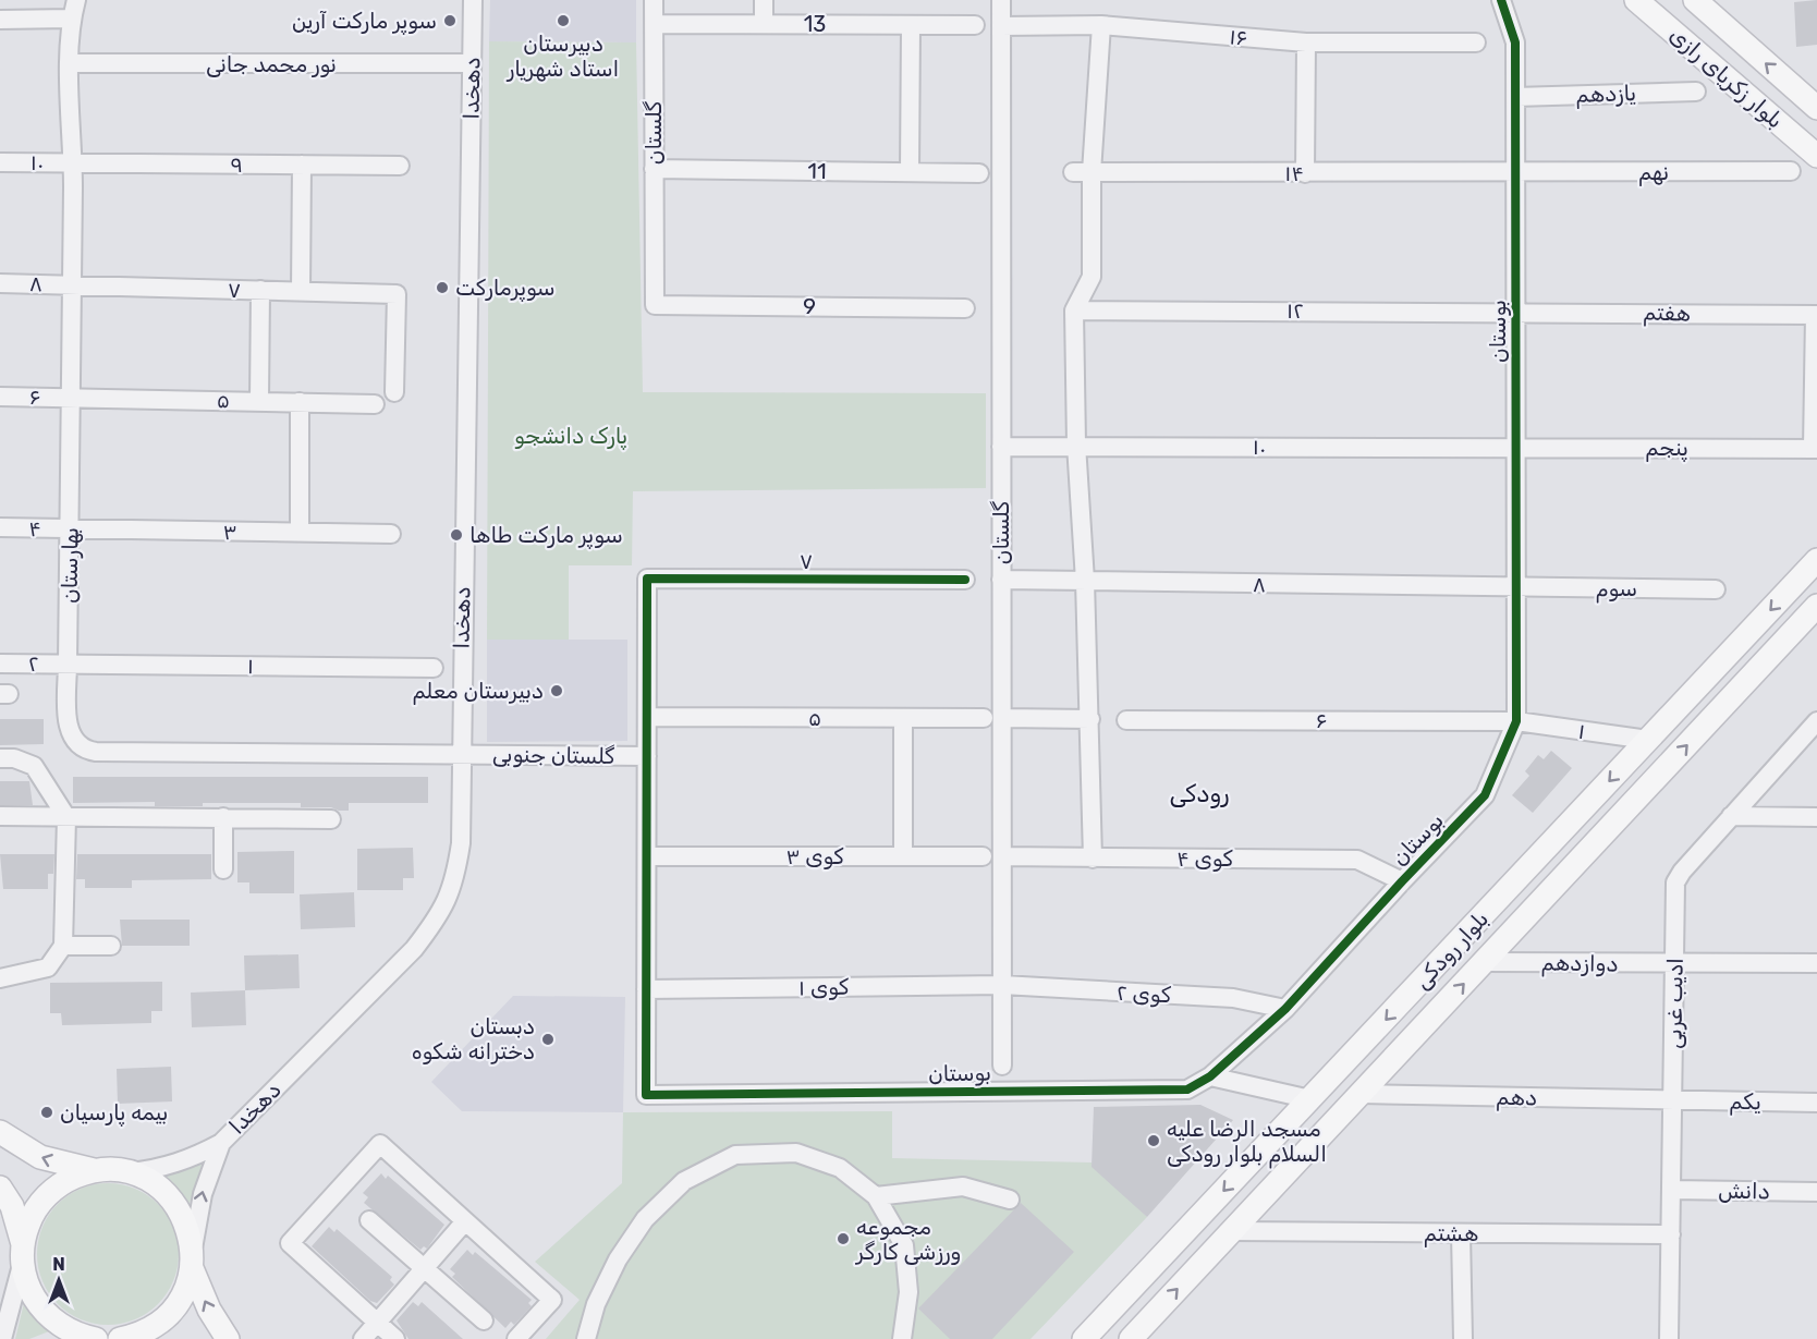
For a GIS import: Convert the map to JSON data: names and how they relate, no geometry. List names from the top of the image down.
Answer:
{
  "streets": {
    "main road": ["بلوار زکریای رازی", "بلوار رودکی"],
    "street": [
      "13",
      "۱۶",
      "نور محمد جانی",
      "دهخدا",
      "یازدهم",
      "گلستان",
      "۱۰",
      "۹",
      "11",
      "نهم",
      "۱۴",
      "۸",
      "۷",
      "9",
      "۱۲",
      "هفتم",
      "بوستان",
      "۶",
      "۵",
      "پنجم",
      "۴",
      "۳",
      "بهارستان",
      "سوم",
      "۲",
      "۱",
      "گلستان جنوبی",
      "کوی ۳",
      "کوی ۴",
      "دوازدهم",
      "کوی ۱",
      "کوی ۲",
      "ادیب غربی",
      "دهم",
      "یکم",
      "دانش",
      "هشتم"
    ]
  },
  "crossings": [
    ["13", "گلستان"],
    ["۱۶", "گلستان"],
    ["نور محمد جانی", "دهخدا"],
    ["نور محمد جانی", "بهارستان"],
    ["دهخدا", "بهارستان"],
    ["دهخدا", "گلستان جنوبی"],
    ["یازدهم", "بوستان"],
    ["گلستان", "۱۰"],
    ["گلستان", "11"],
    ["گلستان", "۸"],
    ["گلستان", "9"],
    ["گلستان", "۵"],
    ["گلستان", "کوی ۳"],
    ["گلستان", "کوی ۴"],
    ["گلستان", "کوی ۱"],
    ["گلستان", "کوی ۲"],
    ["۱۰", "۹"],
    ["۱۰", "بوستان"],
    ["۱۰", "پنجم"],
    ["۱۰", "بهارستان"],
    ["۹", "بهارستان"],
    ["نهم", "۱۴"],
    ["نهم", "بوستان"],
    ["۱۴", "بوستان"],
    ["۸", "۷"],
    ["۸", "بوستان"],
    ["۸", "بهارستان"],
    ["۸", "سوم"],
    ["۷", "۵"],
    ["۷", "بهارستان"],
    ["۱۲", "هفتم"],
    ["۱۲", "بوستان"],
    ["هفتم", "بوستان"],
    ["بوستان", "۶"],
    ["بوستان", "پنجم"],
    ["بوستان", "سوم"],
    ["بوستان", "۱"],
    ["بوستان", "کوی ۴"],
    ["بوستان", "کوی ۱"],
    ["بوستان", "کوی ۲"],
    ["۶", "۵"],
    ["۶", "بهارستان"],
    ["۶", "۱"],
    ["۵", "بهارستان"],
    ["۴", "۳"],
    ["۴", "بهارستان"],
    ["۳", "بهارستان"],
    ["بهارستان", "۲"],
    ["بهارستان", "۱"],
    ["بهارستان", "گلستان جنوبی"],
    ["۲", "۱"],
    ["۱", "بلوار رودکی"],
    ["کوی ۳", "کوی ۴"],
    ["بلوار رودکی", "دوازدهم"],
    ["بلوار رودکی", "دهم"],
    ["بلوار رودکی", "هشتم"],
    ["دوازدهم", "ادیب غربی"],
    ["کوی ۱", "کوی ۲"],
    ["ادیب غربی", "دهم"],
    ["ادیب غربی", "یکم"],
    ["ادیب غربی", "دانش"],
    ["ادیب غربی", "هشتم"],
    ["دهم", "یکم"]
  ],
  "districts": ["رودکی"],
  "parks": ["پارک دانشجو"],
  "places": [
    "سوپر مارکت آرین",
    "دبیرستان استاد شهریار",
    "سوپرمارکت",
    "سوپر مارکت طاها",
    "دبیرستان معلم",
    "دبستان دخترانه شکوه",
    "بیمه پارسیان",
    "مسجد الرضا علیه السلام بلوار رودکی",
    "مجموعه ورزشی کارگر"
  ],
  "north": "top"
}
